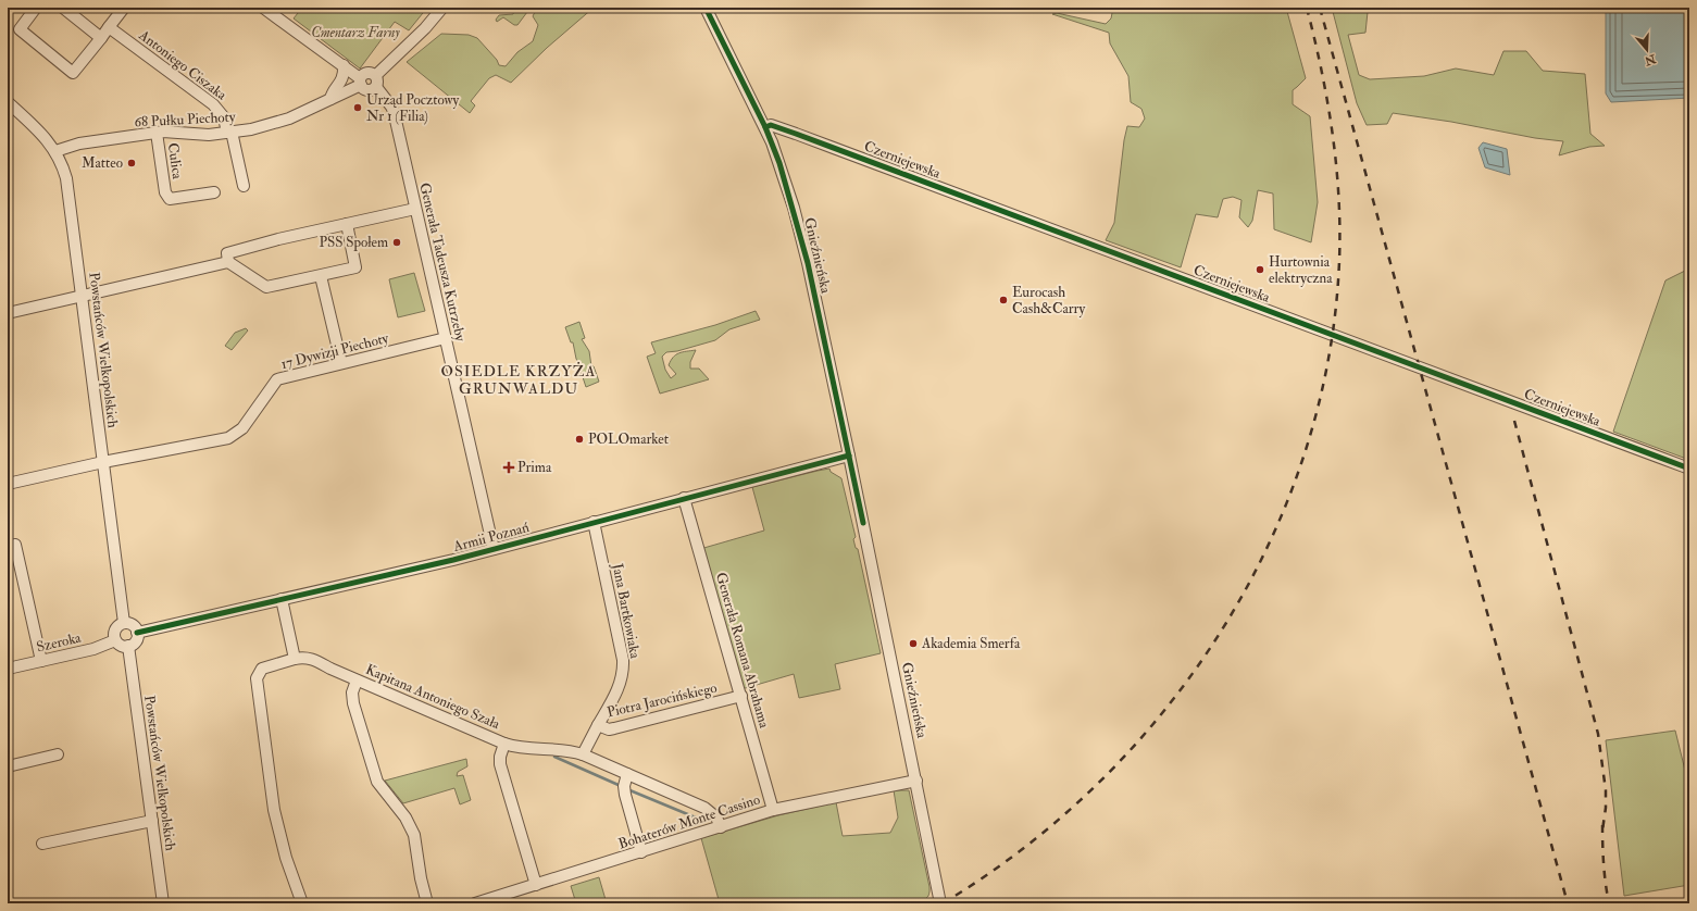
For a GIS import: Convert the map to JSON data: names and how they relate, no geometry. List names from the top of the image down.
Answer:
{
  "streets": {
    "street": [
      "Antoniego Ciszaka",
      "68 Pułku Piechoty",
      "Czerniejewska",
      "Culica",
      "Gnieźnieńska",
      "Generała Tadeusza Kutrzeby",
      "Powstańców Wielkopolskich",
      "17 Dywizji Piechoty",
      "Armii Poznań",
      "Jana Bartkowiaka",
      "Szeroka",
      "Generała Romana Abrahama",
      "Kapitana Antoniego Szała",
      "Piotra Jarocińskiego",
      "Bohaterów Monte Cassino"
    ]
  },
  "crossings": [
    ["Antoniego Ciszaka", "68 Pułku Piechoty"],
    ["68 Pułku Piechoty", "Culica"],
    ["68 Pułku Piechoty", "Generała Tadeusza Kutrzeby"],
    ["68 Pułku Piechoty", "Powstańców Wielkopolskich"],
    ["Czerniejewska", "Gnieźnieńska"],
    ["Gnieźnieńska", "Armii Poznań"],
    ["Gnieźnieńska", "Bohaterów Monte Cassino"],
    ["Generała Tadeusza Kutrzeby", "17 Dywizji Piechoty"],
    ["Generała Tadeusza Kutrzeby", "Armii Poznań"],
    ["Powstańców Wielkopolskich", "17 Dywizji Piechoty"],
    ["Powstańców Wielkopolskich", "Armii Poznań"],
    ["Powstańców Wielkopolskich", "Szeroka"],
    ["Armii Poznań", "Jana Bartkowiaka"],
    ["Armii Poznań", "Szeroka"],
    ["Armii Poznań", "Generała Romana Abrahama"],
    ["Jana Bartkowiaka", "Piotra Jarocińskiego"],
    ["Generała Romana Abrahama", "Piotra Jarocińskiego"],
    ["Generała Romana Abrahama", "Bohaterów Monte Cassino"],
    ["Kapitana Antoniego Szała", "Bohaterów Monte Cassino"]
  ],
  "districts": ["OSIEDLE KRZYŻA GRUNWALDU"],
  "parks": ["Cmentarz Farny"],
  "places": {
    "other": [
      "Urząd Pocztowy Nr 1 (Filia)",
      "Matteo",
      "PSS Społem",
      "Hurtownia elektryczna",
      "Eurocash Cash&Carry",
      "POLOmarket",
      "Akademia Smerfa"
    ],
    "health": ["Prima"]
  },
  "north": "bottom"
}
